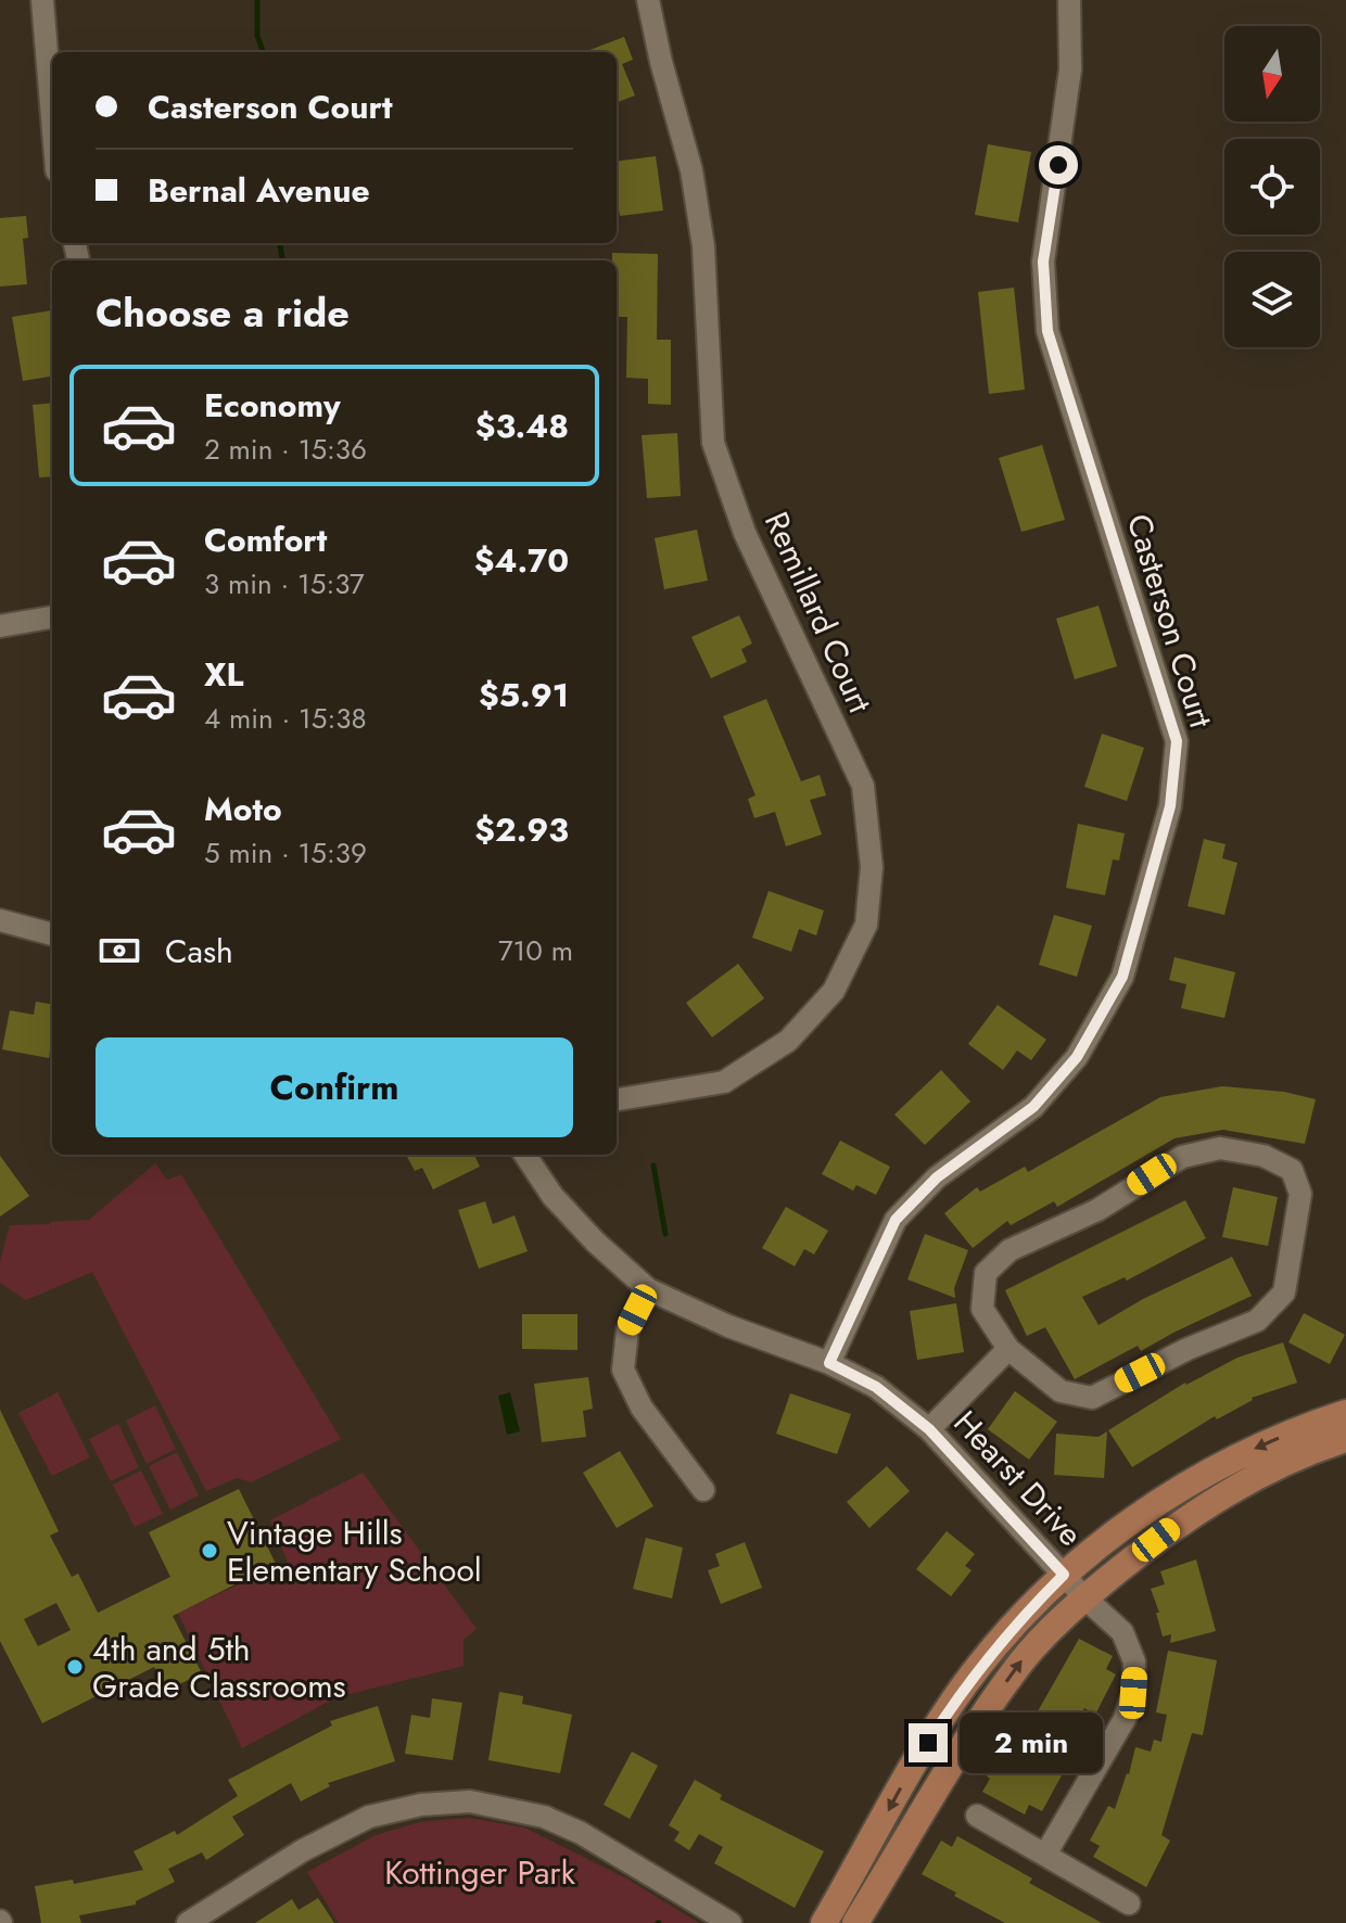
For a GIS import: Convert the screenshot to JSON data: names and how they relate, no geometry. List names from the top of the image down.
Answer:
{
  "streets": {
    "street": ["Remillard Court", "Casterson Court", "Hearst Drive"]
  },
  "crossings": [
    ["Casterson Court", "Hearst Drive"]
  ],
  "parks": ["Kottinger Park"],
  "places": ["Vintage Hills Elementary School", "4th and 5th Grade Classrooms"],
  "north": "bottom",
  "page": {
    "banner": ["Casterson Court", "Bernal Avenue"],
    "heading": "Choose a ride",
    "list": [
      {
        "name": "Economy",
        "note": "2 min · 15:36",
        "value": "$3.48"
      },
      {
        "name": "Comfort",
        "note": "3 min · 15:37",
        "value": "$4.70"
      },
      {
        "name": "XL",
        "note": "4 min · 15:38",
        "value": "$5.91"
      },
      {
        "name": "Moto",
        "note": "5 min · 15:39",
        "value": "$2.93"
      }
    ],
    "pay": ["Cash", "710 m"],
    "buttons": "Confirm",
    "bubble": "2 min"
  }
}
